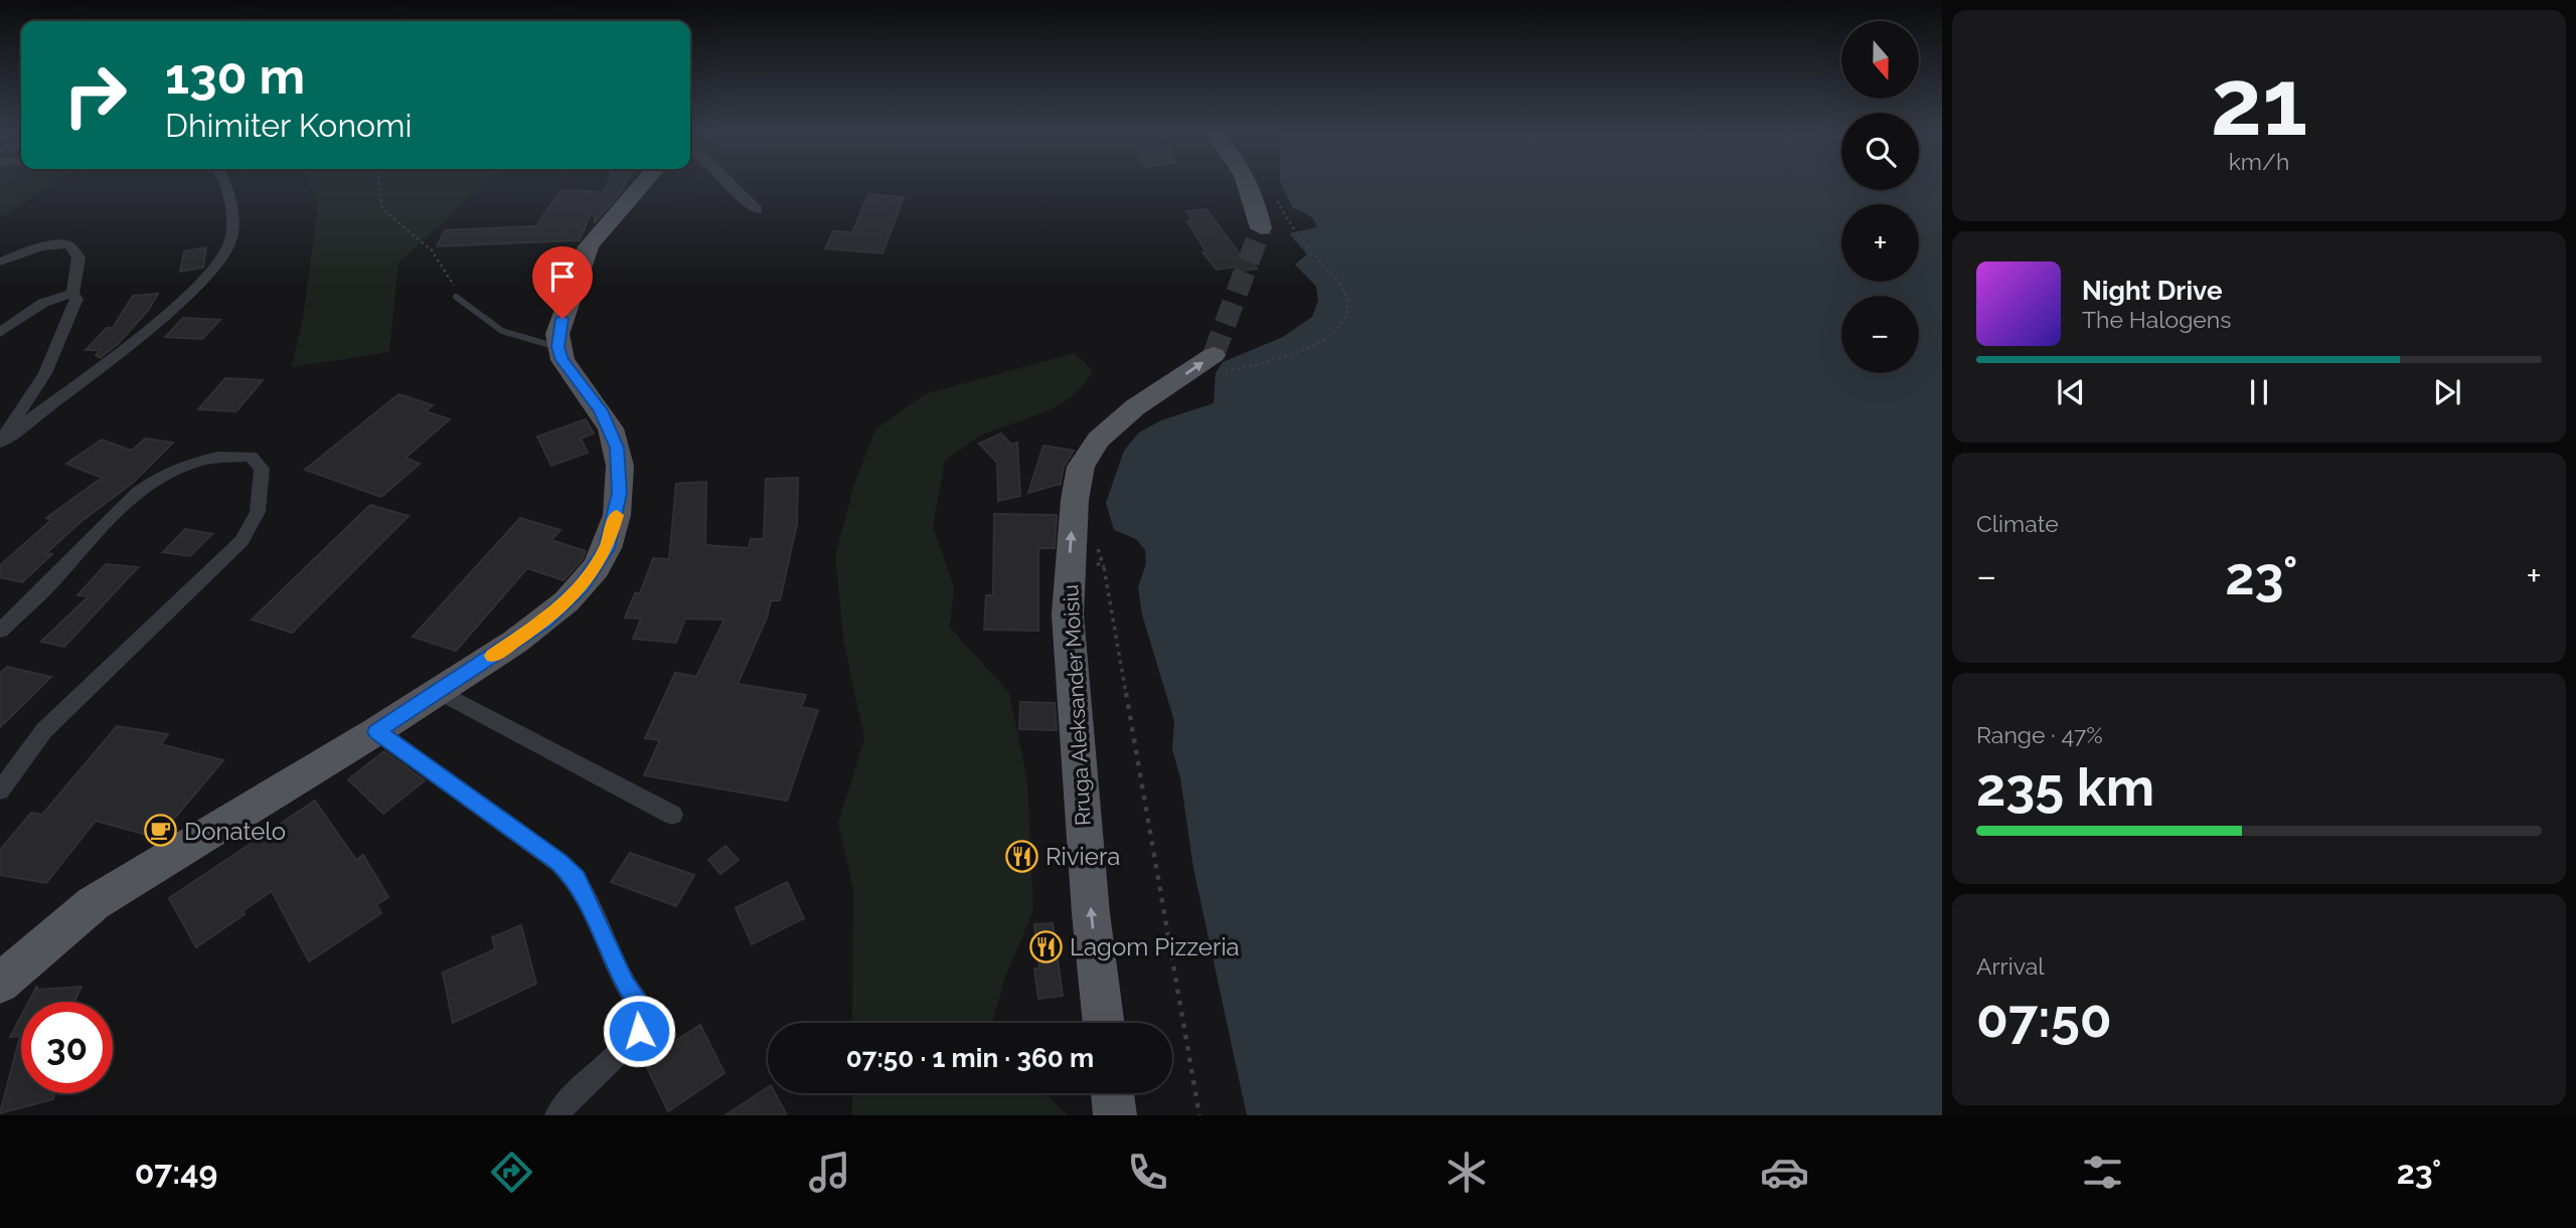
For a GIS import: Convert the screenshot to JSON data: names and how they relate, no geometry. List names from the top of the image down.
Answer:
{
  "streets": {
    "main road": ["Rruga Aleksander Moisiu"]
  },
  "one_way": ["Rruga Aleksander Moisiu"],
  "places": {
    "cafe": ["Donatelo"],
    "restaurant": ["Riviera", "Lagom Pizzeria"]
  },
  "north": "bottom",
  "page": {
    "tile": [
      ["21", "km/h"],
      "Climate",
      ["Range · 47%", "235 km"],
      ["Arrival", "07:50"]
    ],
    "map_buttons": ["+", "−"],
    "turn": ["130 m", "Dhimiter Konomi"],
    "song": ["Night Drive", "The Halogens"],
    "heat": ["−", "23°", "+"],
    "limit": "30",
    "trip": "07:50 · 1 min · 360 m",
    "tabs": ["07:49", "23°"]
  }
}
